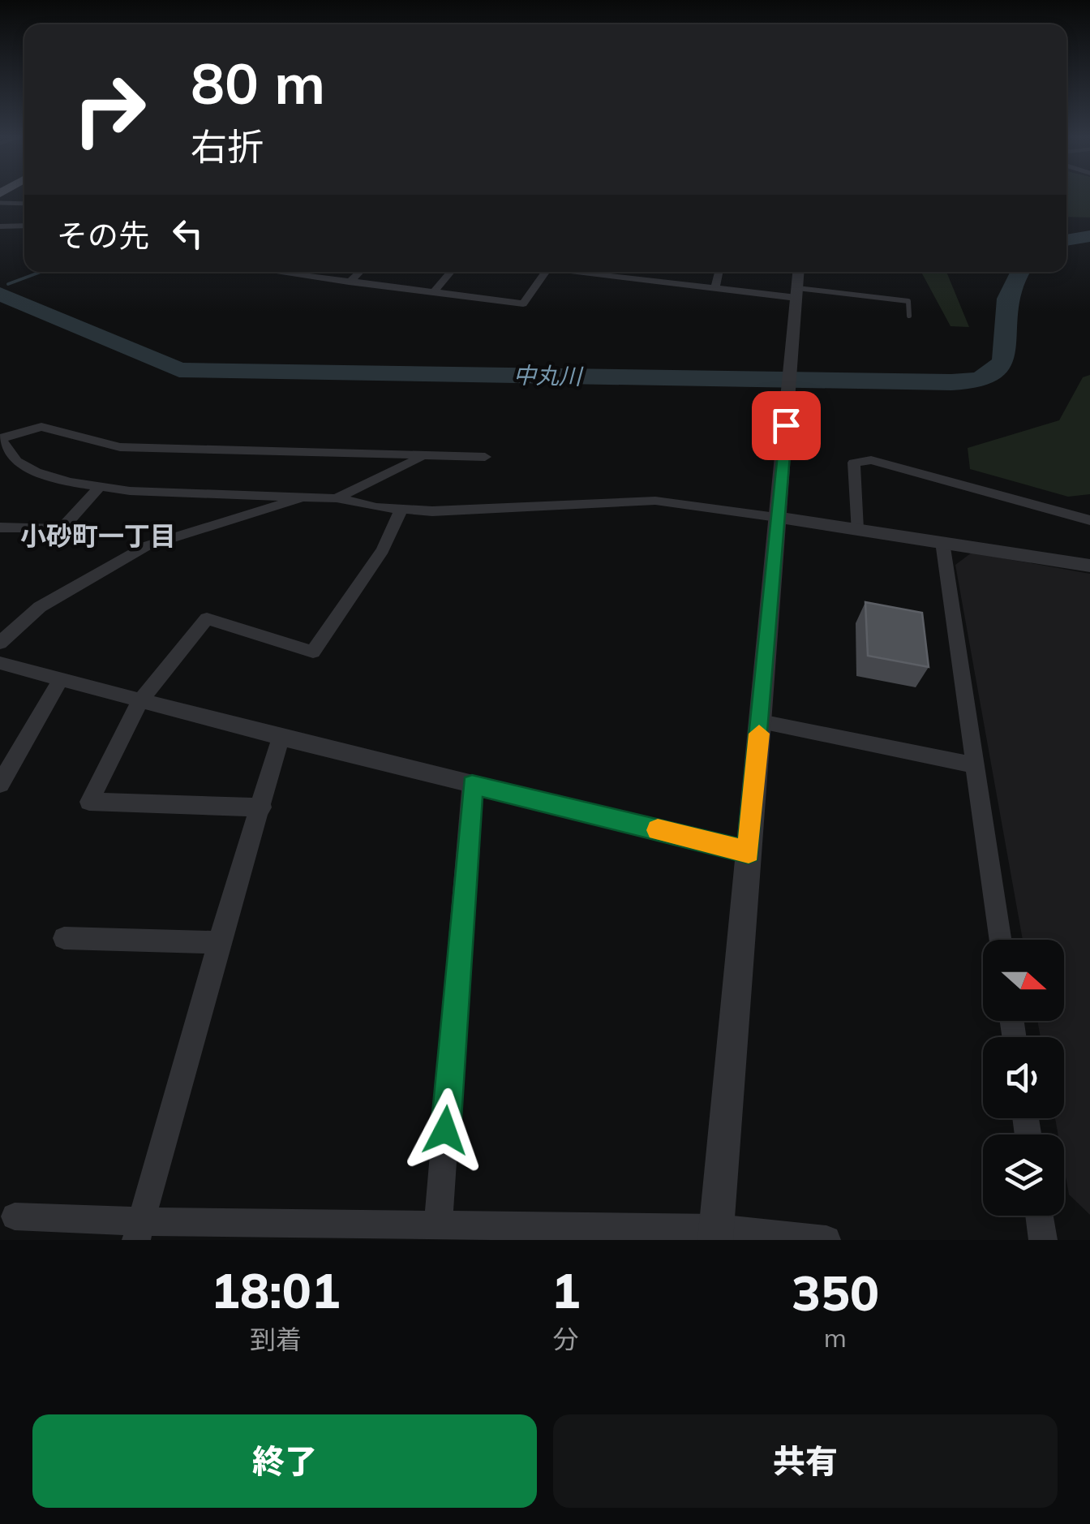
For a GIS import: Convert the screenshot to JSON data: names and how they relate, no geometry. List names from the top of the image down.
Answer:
{
  "districts": ["小砂町一丁目"],
  "water": ["中丸川"],
  "north": "right",
  "page": {
    "turn": ["80 m", "右折"],
    "then": "その先",
    "eta": [
      "18:01",
      "到着",
      "1",
      "分",
      "350",
      "m"
    ],
    "buttons": ["終了", "共有"]
  }
}
